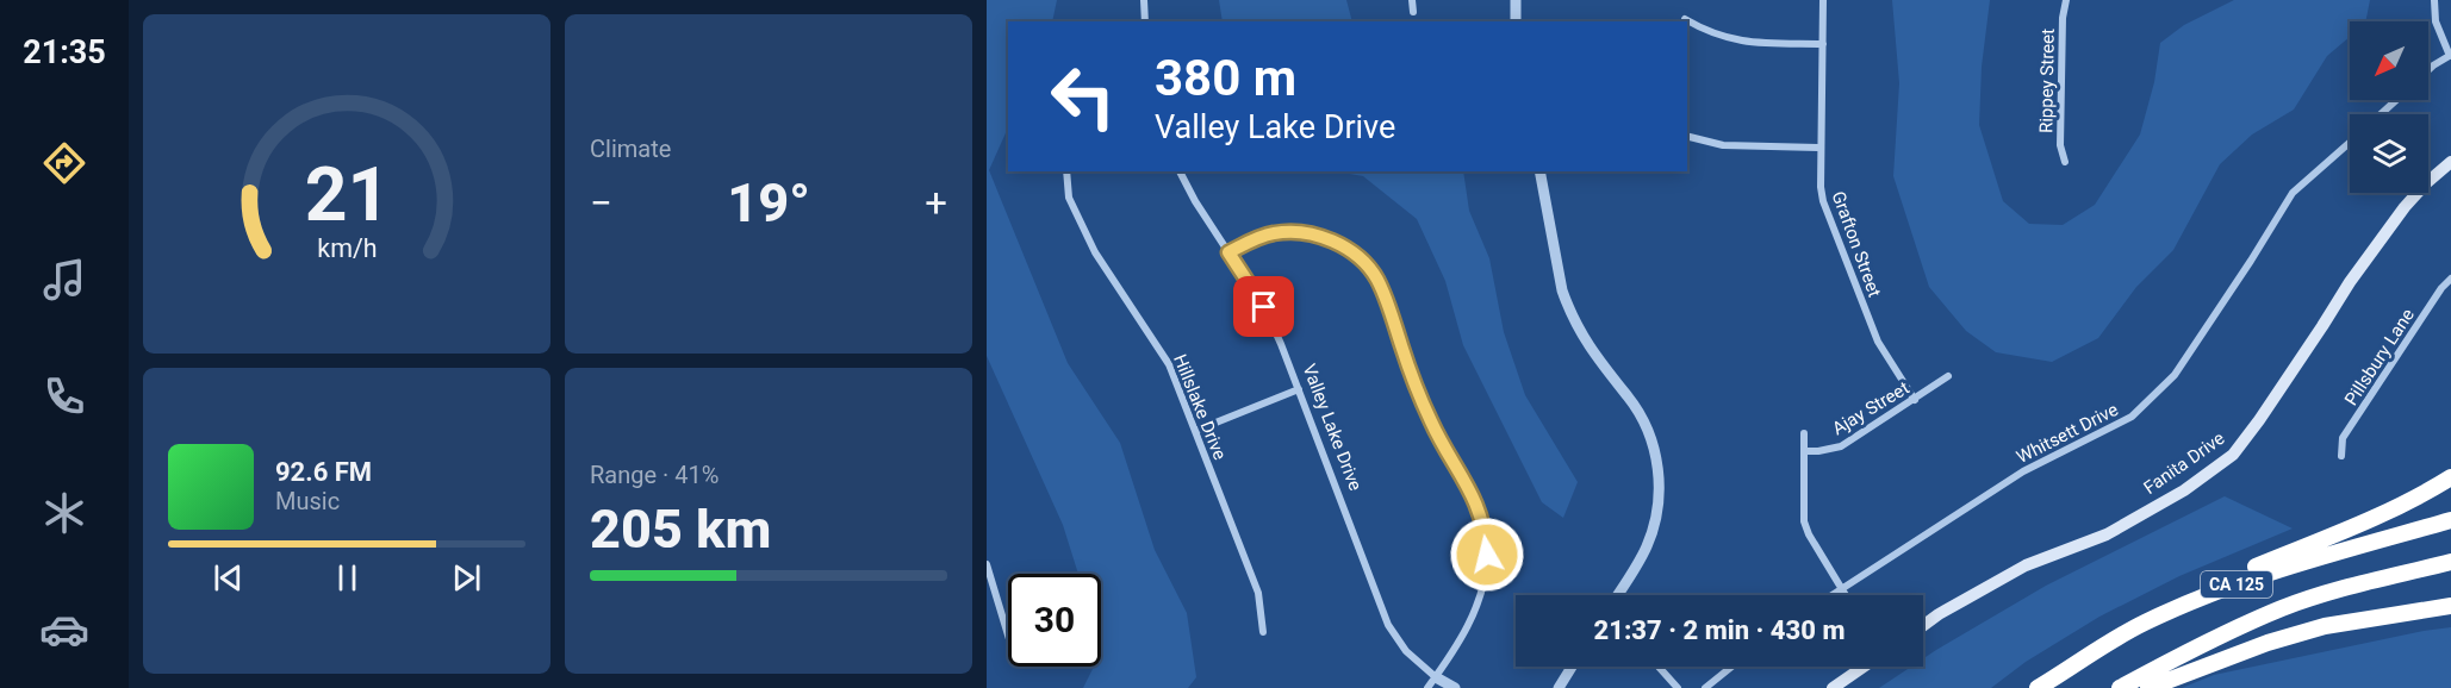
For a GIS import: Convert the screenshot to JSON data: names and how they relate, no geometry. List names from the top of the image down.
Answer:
{
  "streets": {
    "highway": ["CA 125"],
    "main road": ["Fanita Drive"],
    "street": [
      "Rippey Street",
      "Grafton Street",
      "Pillsbury Lane",
      "Hillslake Drive",
      "Ajay Street",
      "Valley Lake Drive",
      "Whitsett Drive"
    ]
  },
  "crossings": [
    ["Grafton Street", "Ajay Street"]
  ],
  "north": "bottom left",
  "page": {
    "tabs": "21:35",
    "tile": [
      "Climate",
      ["Range · 41%", "205 km"]
    ],
    "turn": ["380 m", "Valley Lake Drive"],
    "heat": ["−", "19°", "+"],
    "song": ["92.6 FM", "Music"],
    "limit": "30",
    "trip": "21:37 · 2 min · 430 m",
    "gauge": ["21", "km/h"]
  }
}
